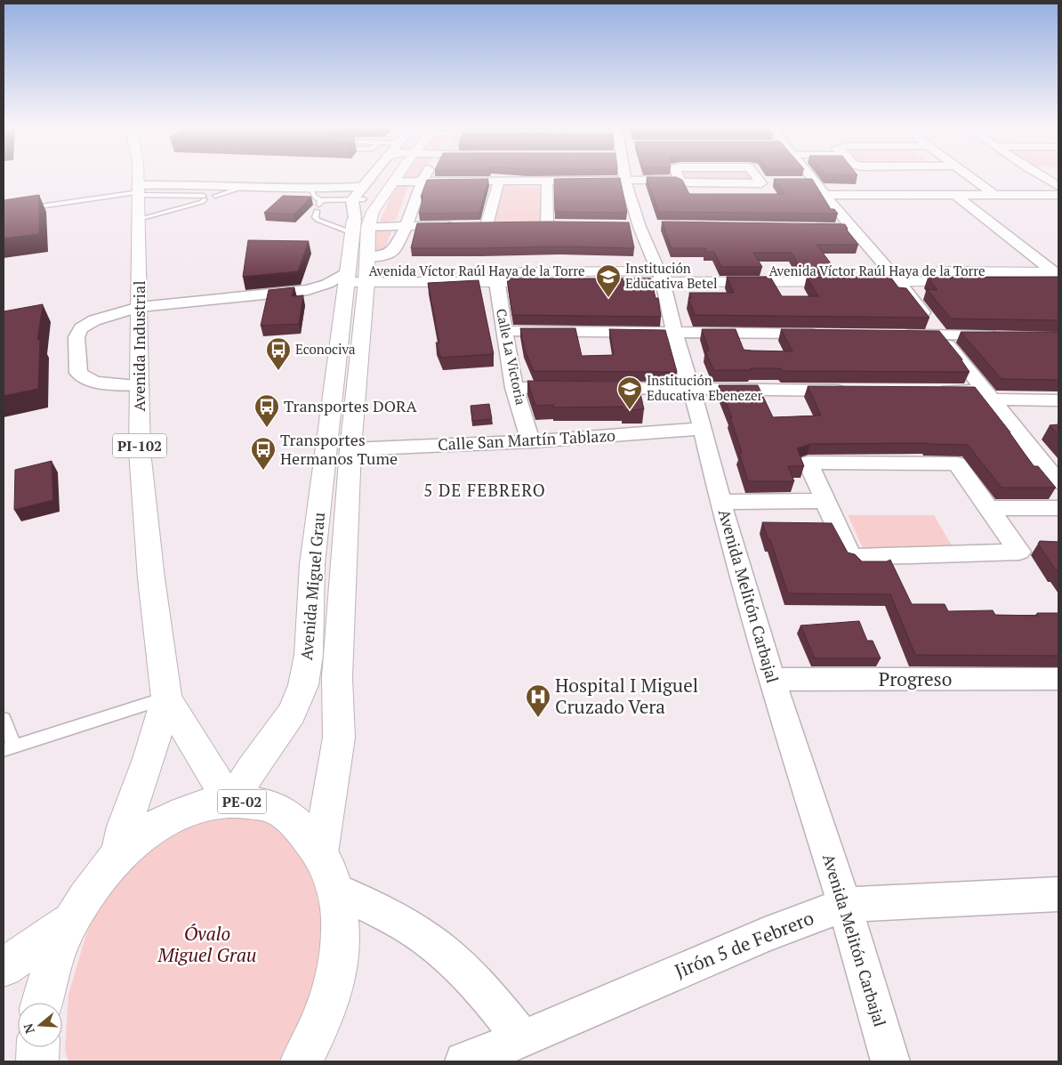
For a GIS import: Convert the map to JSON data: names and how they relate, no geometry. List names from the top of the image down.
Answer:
{
  "streets": {
    "main road": [
      "Avenida Víctor Raúl Haya de la Torre",
      "Avenida Industrial",
      "PI-102",
      "Avenida Miguel Grau",
      "PE-02"
    ],
    "street": [
      "Calle La Victoria",
      "Calle San Martín Tablazo",
      "Avenida Melitón Carbajal",
      "Progreso",
      "Jirón 5 de Febrero"
    ]
  },
  "crossings": [
    ["Avenida Víctor Raúl Haya de la Torre", "Calle La Victoria"],
    ["Avenida Víctor Raúl Haya de la Torre", "Avenida Miguel Grau"],
    ["Avenida Víctor Raúl Haya de la Torre", "Avenida Melitón Carbajal"],
    ["Avenida Industrial", "Avenida Miguel Grau"],
    ["Avenida Industrial", "PE-02"],
    ["Calle La Victoria", "Calle San Martín Tablazo"],
    ["Calle San Martín Tablazo", "Avenida Miguel Grau"],
    ["Calle San Martín Tablazo", "Avenida Melitón Carbajal"],
    ["Avenida Miguel Grau", "PE-02"],
    ["Avenida Melitón Carbajal", "Progreso"],
    ["Avenida Melitón Carbajal", "Jirón 5 de Febrero"]
  ],
  "districts": ["5 DE FEBRERO"],
  "parks": ["Óvalo Miguel Grau"],
  "places": {
    "school or university": ["Institución Educativa Betel", "Institución Educativa Ebenezer"],
    "bus stop": ["Econociva", "Transportes DORA", "Transportes Hermanos Tume"],
    "hospital": ["Hospital I Miguel Cruzado Vera"]
  },
  "north": "left"
}
